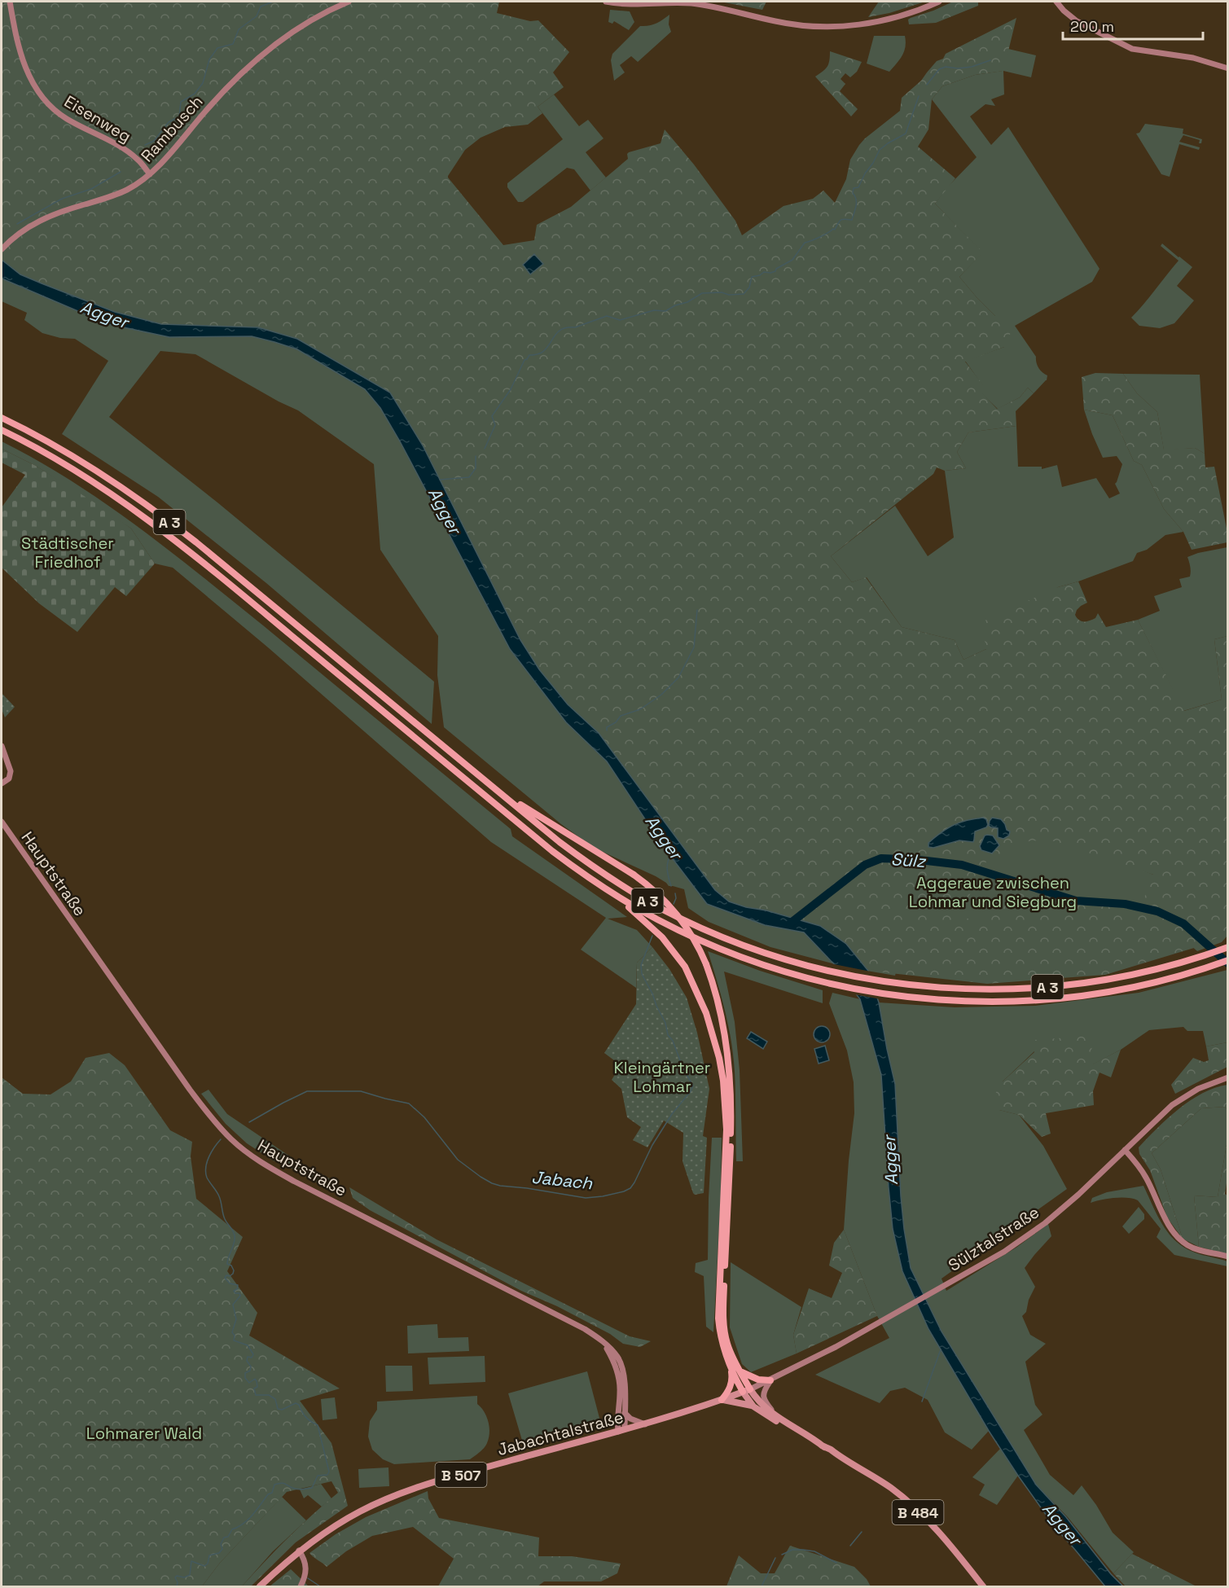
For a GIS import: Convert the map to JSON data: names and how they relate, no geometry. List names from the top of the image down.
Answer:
{
  "streets": {
    "highway": ["A 3"],
    "main road": [
      "Eisenweg",
      "Rambusch",
      "Hauptstraße",
      "Sülztalstraße",
      "Jabachtalstraße",
      "B 507",
      "B 484"
    ]
  },
  "crossings": [
    ["Eisenweg", "Rambusch"],
    ["Sülztalstraße", "Jabachtalstraße"],
    ["Sülztalstraße", "B 484"],
    ["Jabachtalstraße", "B 484"]
  ],
  "water": ["Agger", "Sülz", "Jabach"],
  "parks": [
    "Städtischer Friedhof",
    "Aggeraue zwischen Lohmar und Siegburg",
    "Kleingärtner Lohmar",
    "Lohmarer Wald"
  ],
  "scale_bar": "200 m"
}
